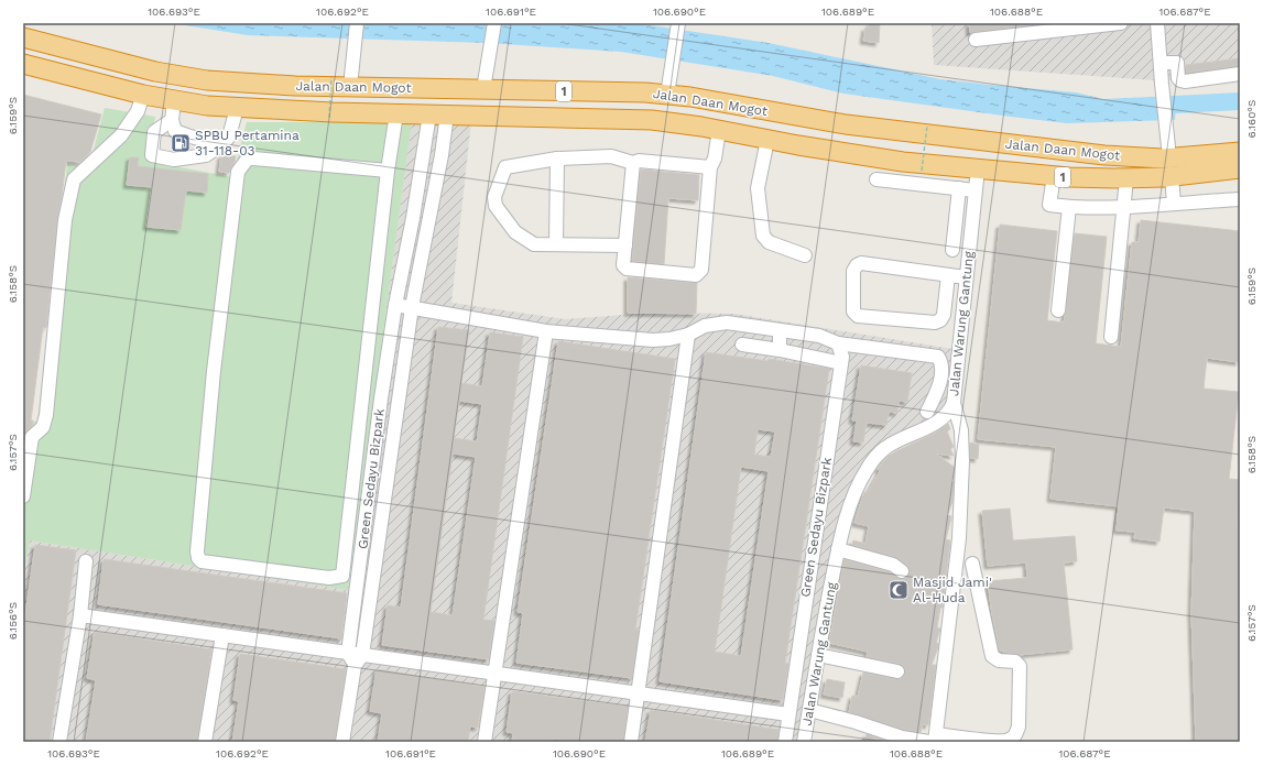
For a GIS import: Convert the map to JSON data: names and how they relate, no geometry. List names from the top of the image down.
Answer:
{
  "streets": {
    "highway": ["Jalan Daan Mogot", "1"],
    "street": ["Jalan Warung Gantung", "Green Sedayu Bizpark"]
  },
  "crossings": [
    ["Jalan Daan Mogot", "Jalan Warung Gantung"],
    ["Jalan Daan Mogot", "Green Sedayu Bizpark"]
  ],
  "places": {
    "fuel station": ["SPBU Pertamina 31-118-03"],
    "mosque": ["Masjid Jami' Al-Huda"]
  },
  "coordinates": [
    "106.693°E",
    "106.692°E",
    "106.691°E",
    "106.690°E",
    "106.689°E",
    "106.688°E",
    "106.687°E",
    "6.159°S",
    "6.160°S",
    "6.158°S",
    "6.157°S",
    "6.156°S"
  ]
}
